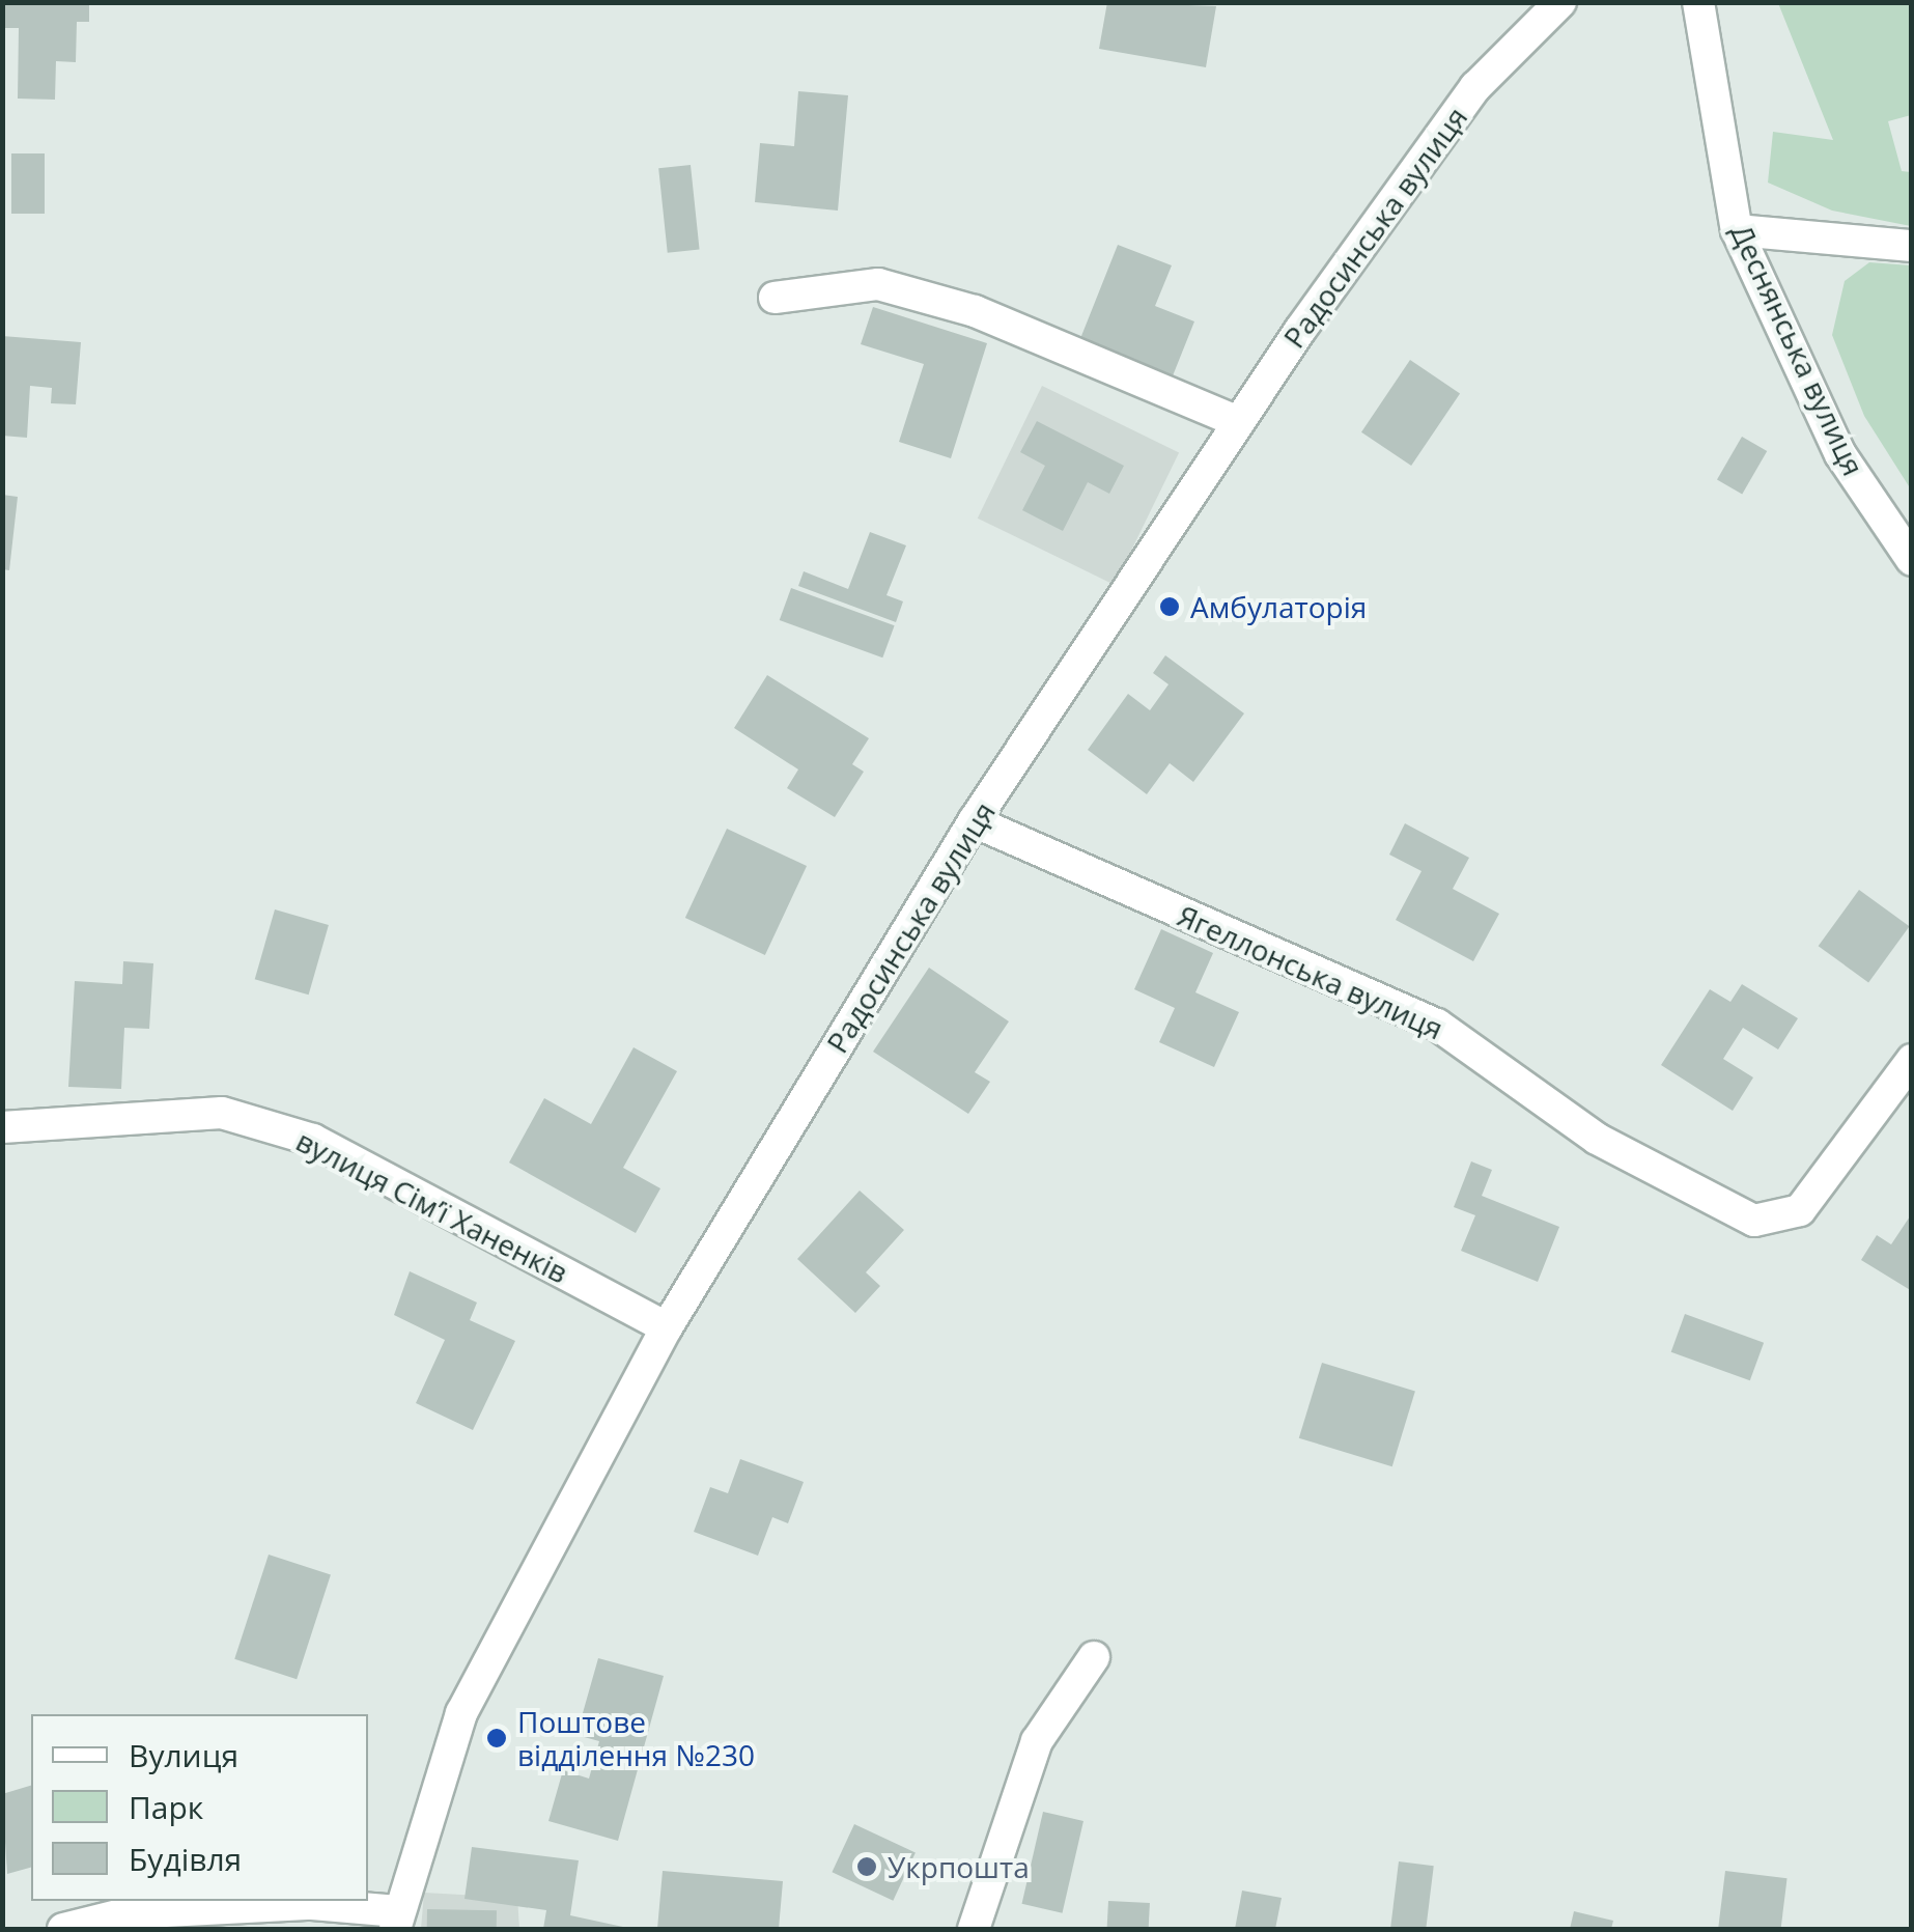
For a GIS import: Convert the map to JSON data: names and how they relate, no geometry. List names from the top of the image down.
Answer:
{
  "streets": {
    "street": [
      "Радосинська вулиця",
      "Деснянська вулиця",
      "Ягеллонська вулиця",
      "вулиця Сімʼї Ханенків"
    ]
  },
  "crossings": [
    ["Радосинська вулиця", "Ягеллонська вулиця"],
    ["Радосинська вулиця", "вулиця Сімʼї Ханенків"]
  ],
  "places": ["Амбулаторія", "Поштове відділення №230", "Укрпошта"],
  "legend": ["Вулиця", "Парк", "Будівля"]
}
